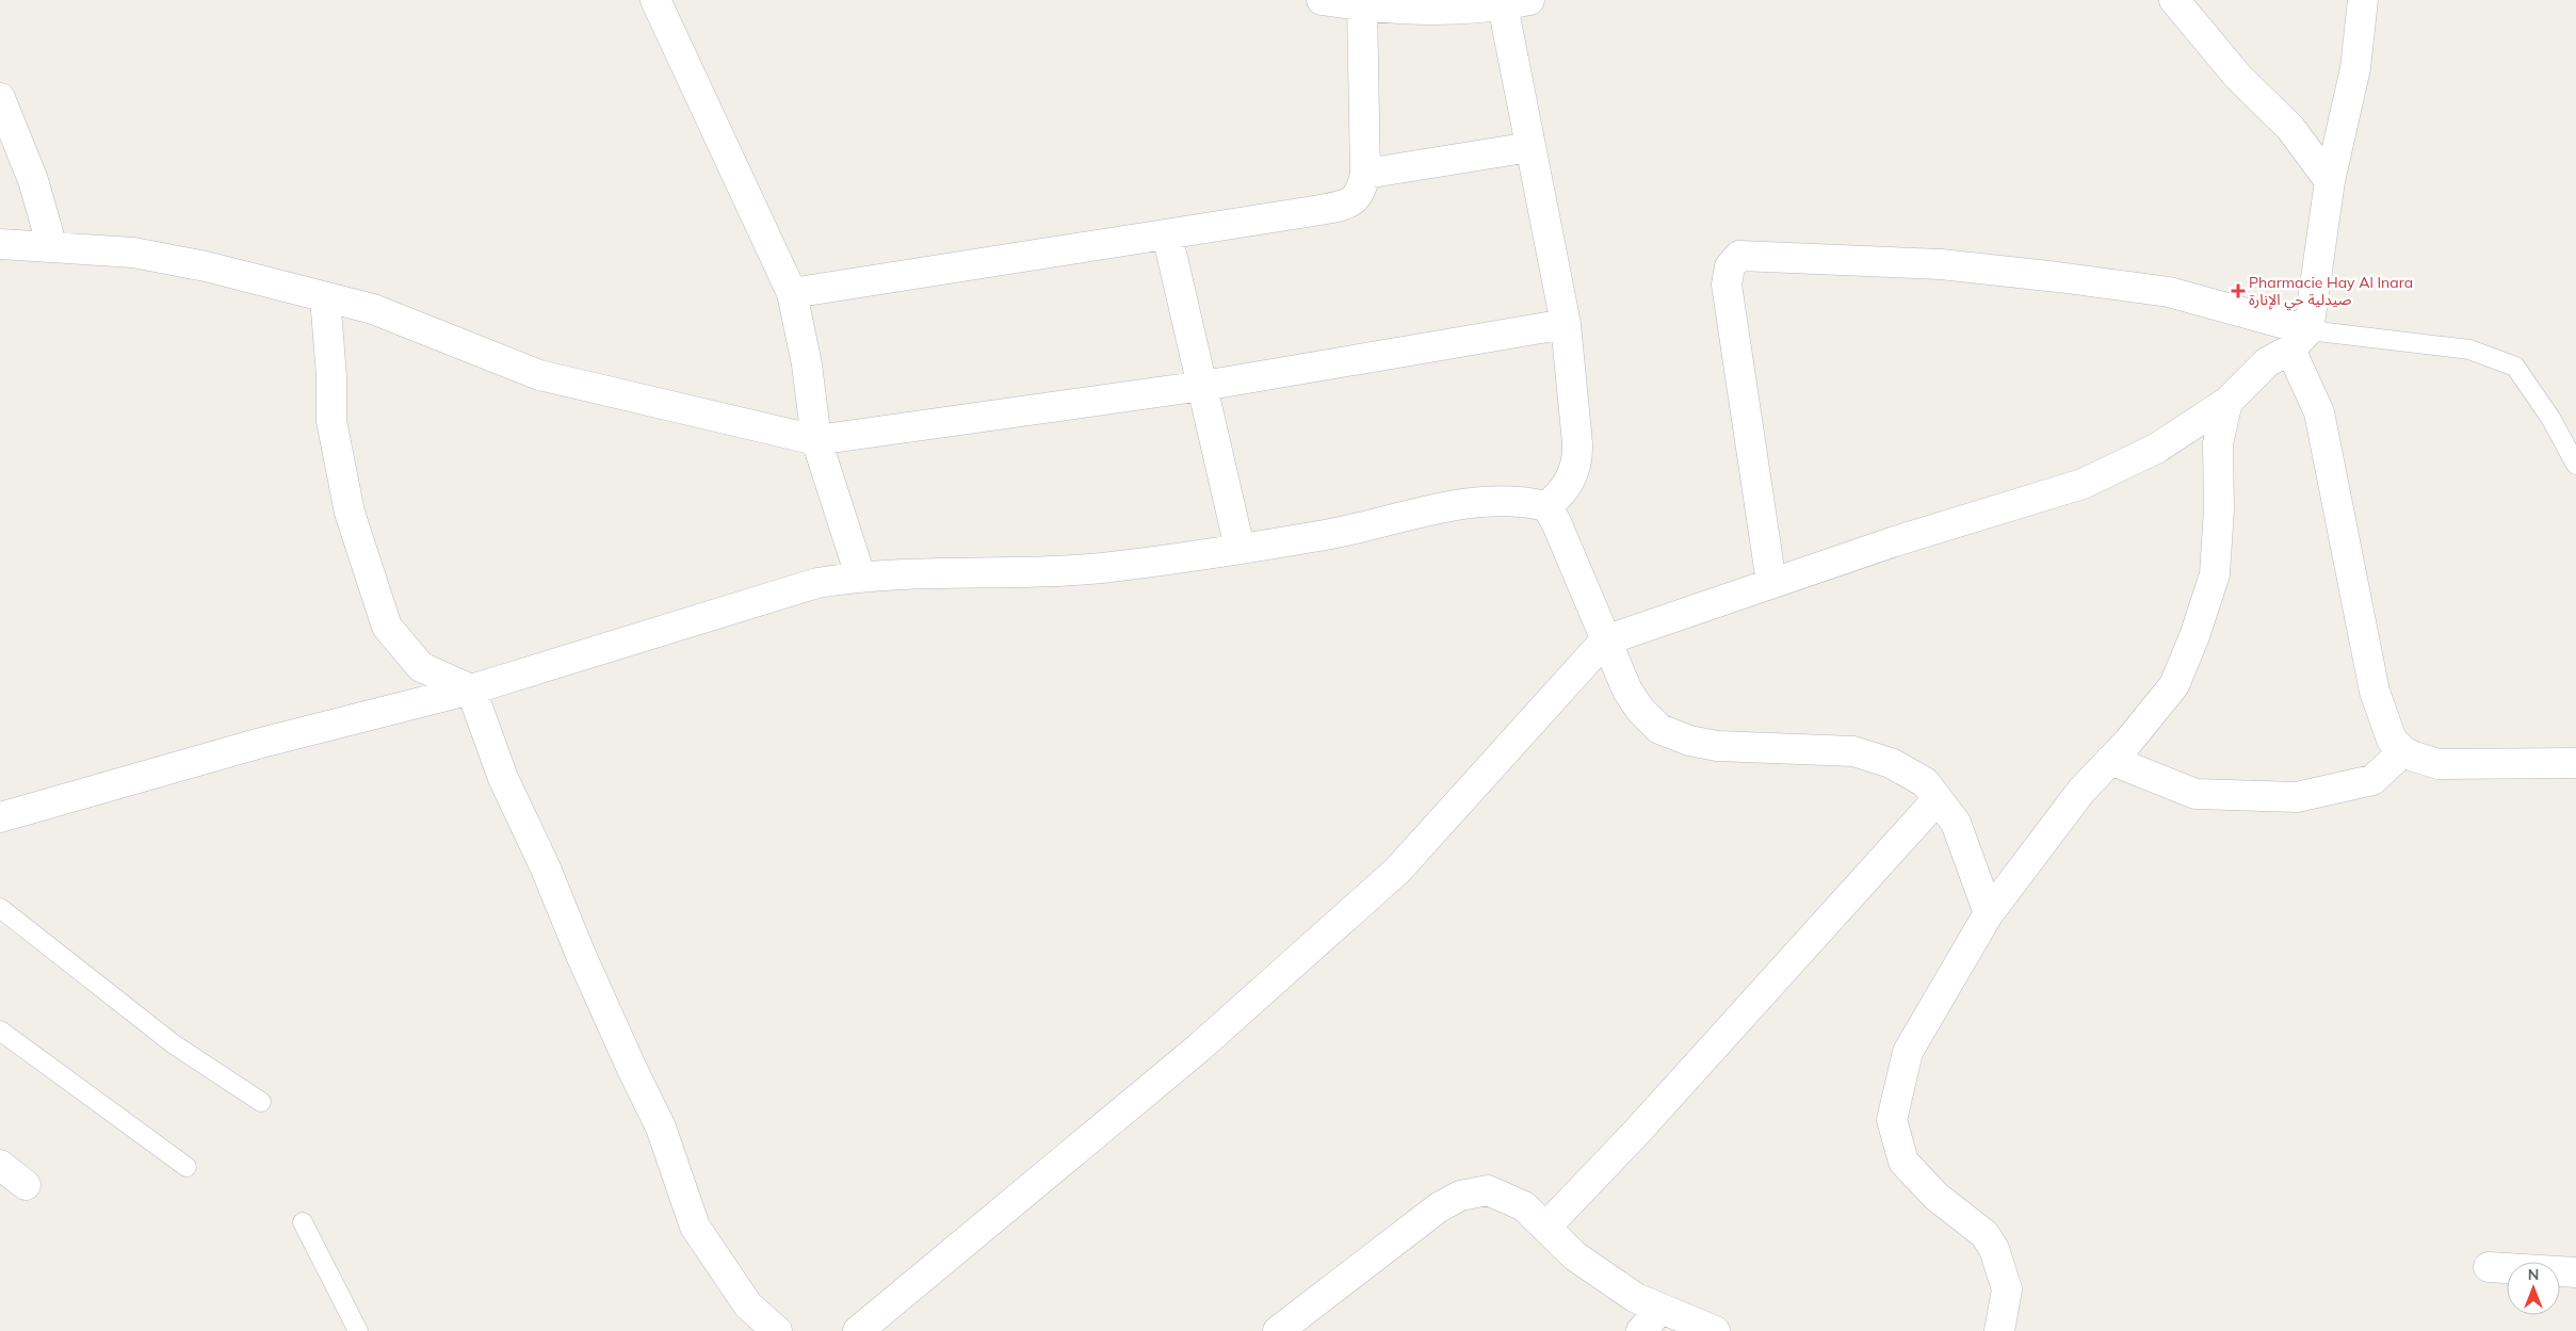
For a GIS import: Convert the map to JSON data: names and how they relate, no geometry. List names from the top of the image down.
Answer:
{
  "places": {
    "health": ["Pharmacie Hay Al Inara صيدلية حي الإنارة"]
  },
  "north": "top"
}
